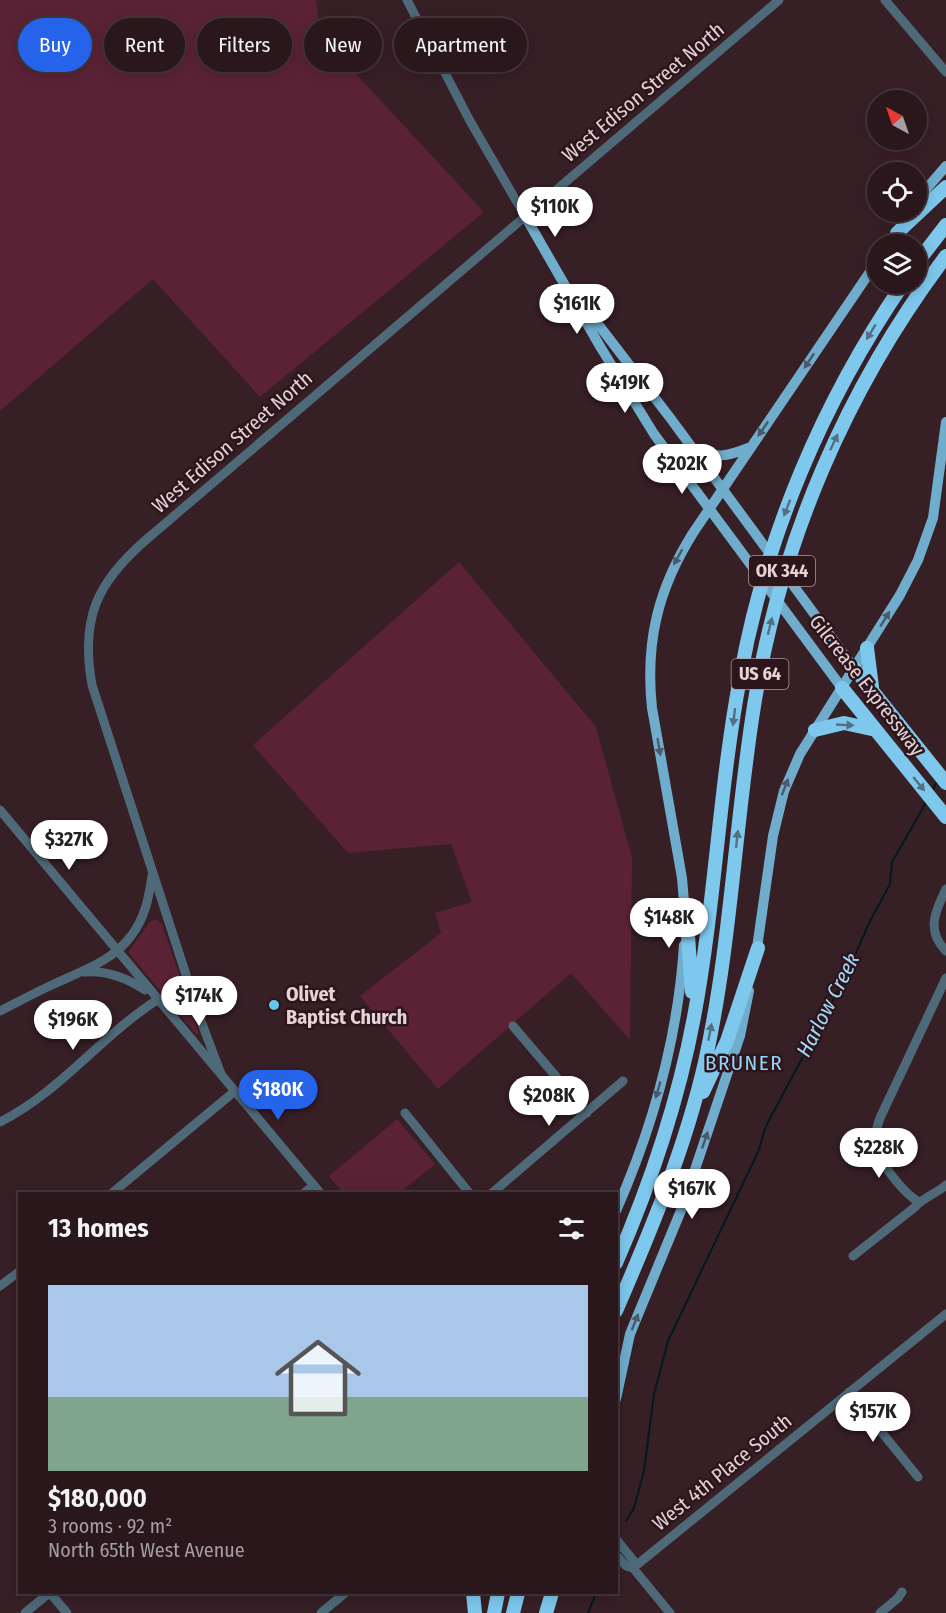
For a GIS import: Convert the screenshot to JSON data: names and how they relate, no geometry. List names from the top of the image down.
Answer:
{
  "streets": {
    "highway": ["OK 344", "US 64", "Gilcrease Expressway"],
    "street": ["West Edison Street North", "West 4th Place South"]
  },
  "crossings": [
    ["West Edison Street North", "Gilcrease Expressway"]
  ],
  "districts": ["BRUNER"],
  "water": ["Harlow Creek"],
  "places": ["Olivet Baptist Church"],
  "north": "top left",
  "page": {
    "chip": [
      "Buy",
      "Rent",
      "Filters",
      "New",
      "Apartment"
    ],
    "price": [
      "$110K",
      "$161K",
      "$419K",
      "$202K",
      "$327K",
      "$148K",
      "$174K",
      "$196K",
      "$180K",
      "$208K",
      "$228K",
      "$167K",
      "$157K"
    ],
    "heading": "13 homes",
    "list": [
      {
        "name": "$180,000",
        "note": "3 rooms · 92 m² · North 65th West Avenue"
      }
    ]
  }
}
